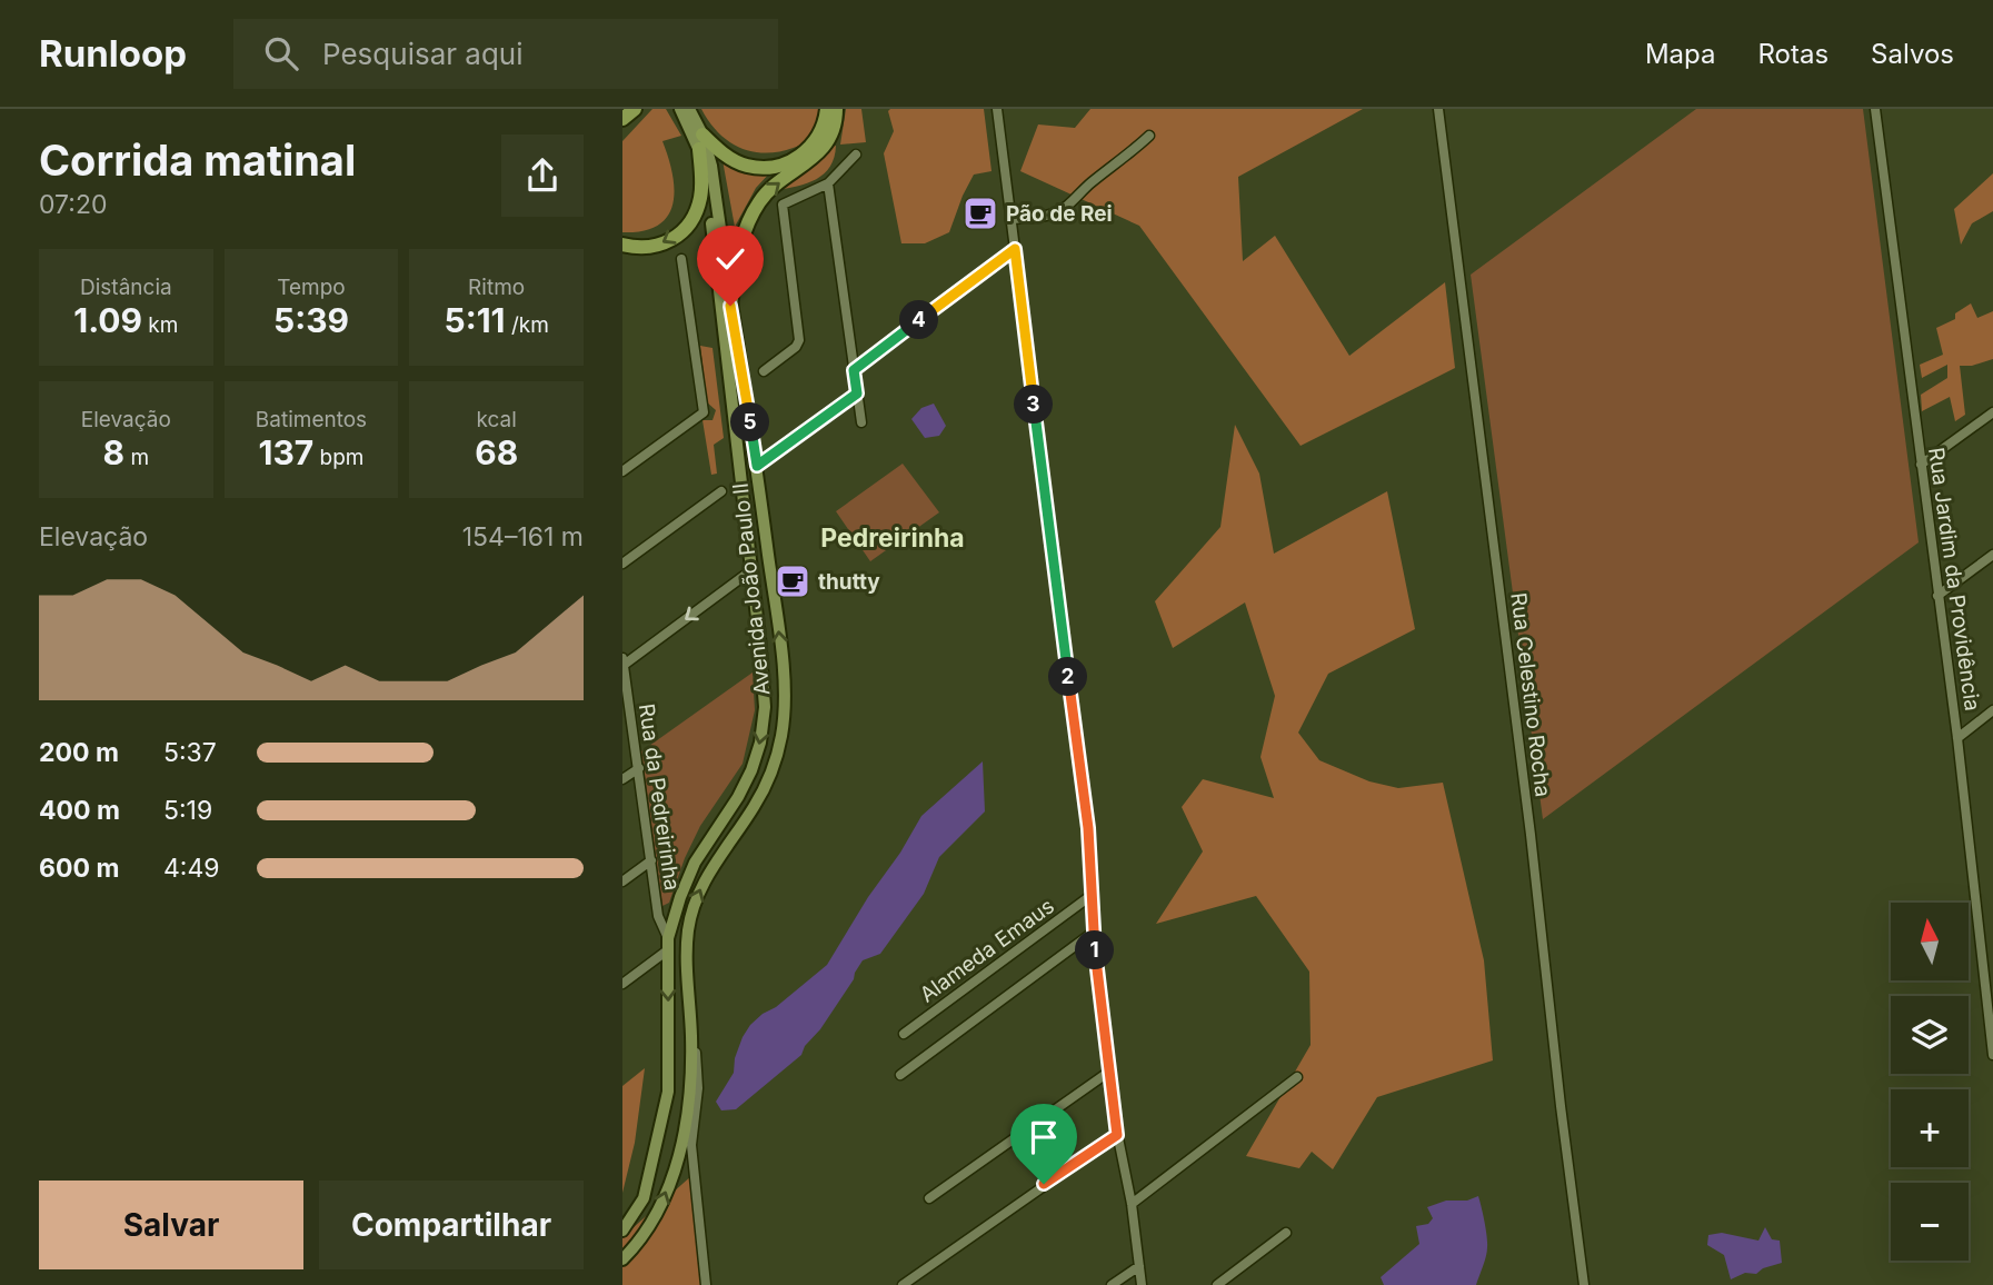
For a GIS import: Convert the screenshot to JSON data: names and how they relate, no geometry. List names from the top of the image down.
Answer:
{
  "streets": {
    "main road": ["Avenida João Paulo II"],
    "street": [
      "Rua Jardim da Providência",
      "Rua Celestino Rocha",
      "Rua da Pedreirinha",
      "Alameda Emaus"
    ]
  },
  "crossings": [
    ["Avenida João Paulo II", "Rua da Pedreirinha"]
  ],
  "districts": ["Pedreirinha"],
  "places": {
    "cafe": ["Pão de Rei", "thutty"]
  },
  "north": "top",
  "page": {
    "header": "Runloop",
    "search": "Pesquisar aqui",
    "nav": ["Mapa", "Rotas", "Salvos"],
    "heading": ["Corrida matinal", "07:20"],
    "stats": [
      ["Distância", "1.09 km"],
      ["Tempo", "5:39"],
      ["Ritmo", "5:11 /km"],
      ["Elevação", "8 m"],
      ["Batimentos", "137 bpm"],
      ["kcal", "68"]
    ],
    "pins": [
      "4",
      "3",
      "5",
      "2",
      "1"
    ],
    "chart": ["Elevação", "154–161 m"],
    "list": [
      {
        "name": "200 m",
        "note": "5:37"
      },
      {
        "name": "400 m",
        "note": "5:19"
      },
      {
        "name": "600 m",
        "note": "4:49"
      }
    ],
    "map_buttons": ["+", "−"],
    "buttons": ["Salvar", "Compartilhar"]
  }
}
